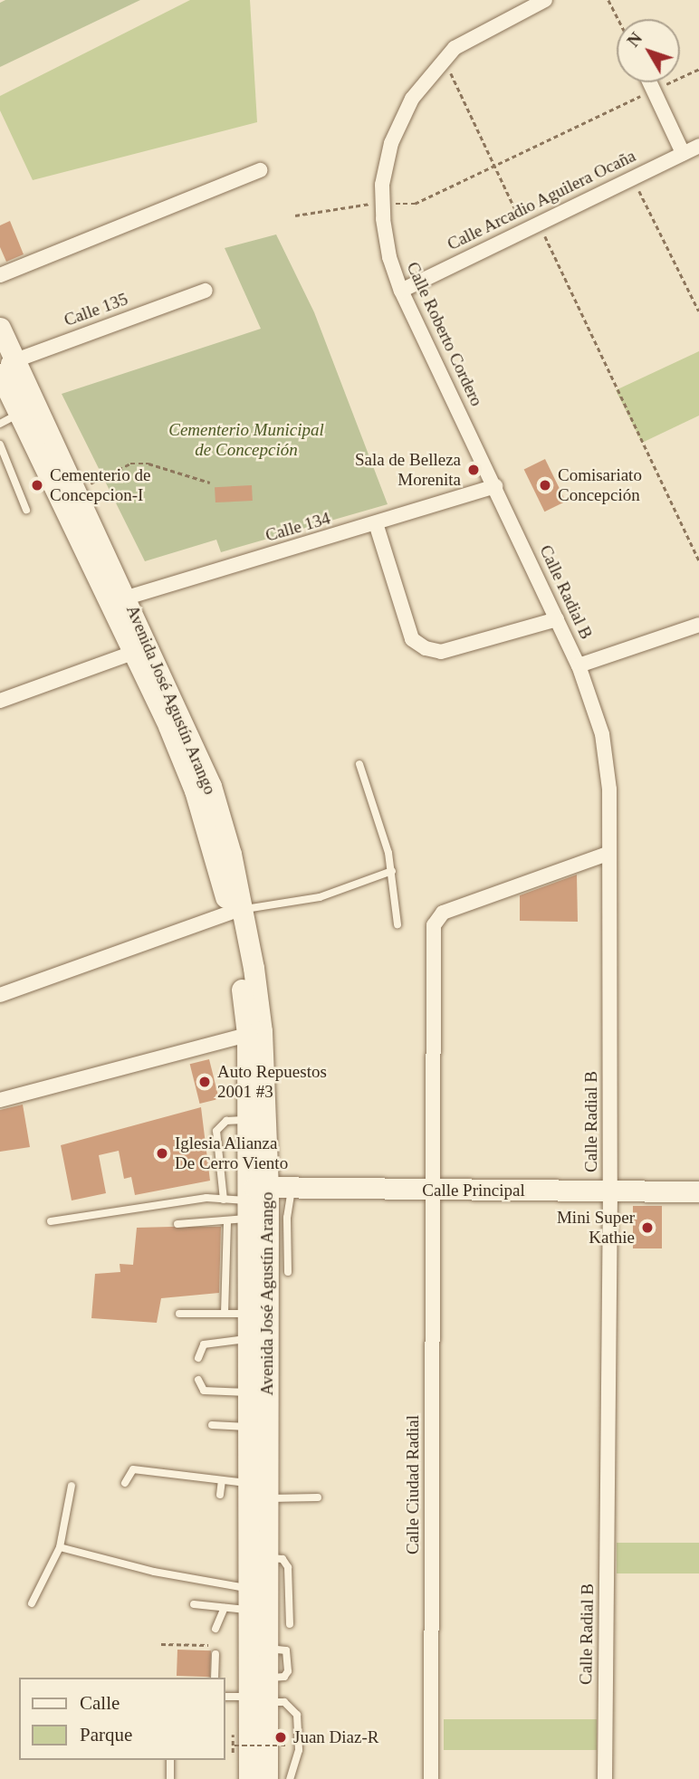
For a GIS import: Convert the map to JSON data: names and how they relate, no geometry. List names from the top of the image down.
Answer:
{
  "streets": {
    "main road": ["Avenida José Agustín Arango", "Calle Principal"],
    "street": [
      "Calle Arcadio Aguilera Ocaña",
      "Calle 135",
      "Calle Roberto Cordero",
      "Calle 134",
      "Calle Radial B",
      "Calle Ciudad Radial"
    ]
  },
  "crossings": [
    ["Calle Arcadio Aguilera Ocaña", "Calle Roberto Cordero"],
    ["Calle 135", "Avenida José Agustín Arango"],
    ["Calle Roberto Cordero", "Calle 134"],
    ["Calle Roberto Cordero", "Calle Radial B"],
    ["Calle 134", "Calle Radial B"],
    ["Calle 134", "Avenida José Agustín Arango"],
    ["Calle Radial B", "Calle Principal"],
    ["Calle Radial B", "Calle Ciudad Radial"],
    ["Avenida José Agustín Arango", "Calle Principal"],
    ["Calle Principal", "Calle Ciudad Radial"]
  ],
  "parks": ["Cementerio Municipal de Concepción"],
  "places": [
    "Sala de Belleza Morenita",
    "Cementerio de Concepcion-I",
    "Comisariato Concepción",
    "Auto Repuestos 2001 #3",
    "Iglesia Alianza De Cerro Viento",
    "Mini Super Kathie",
    "Juan Diaz-R"
  ],
  "legend": ["Calle", "Parque"],
  "north": "top left"
}
